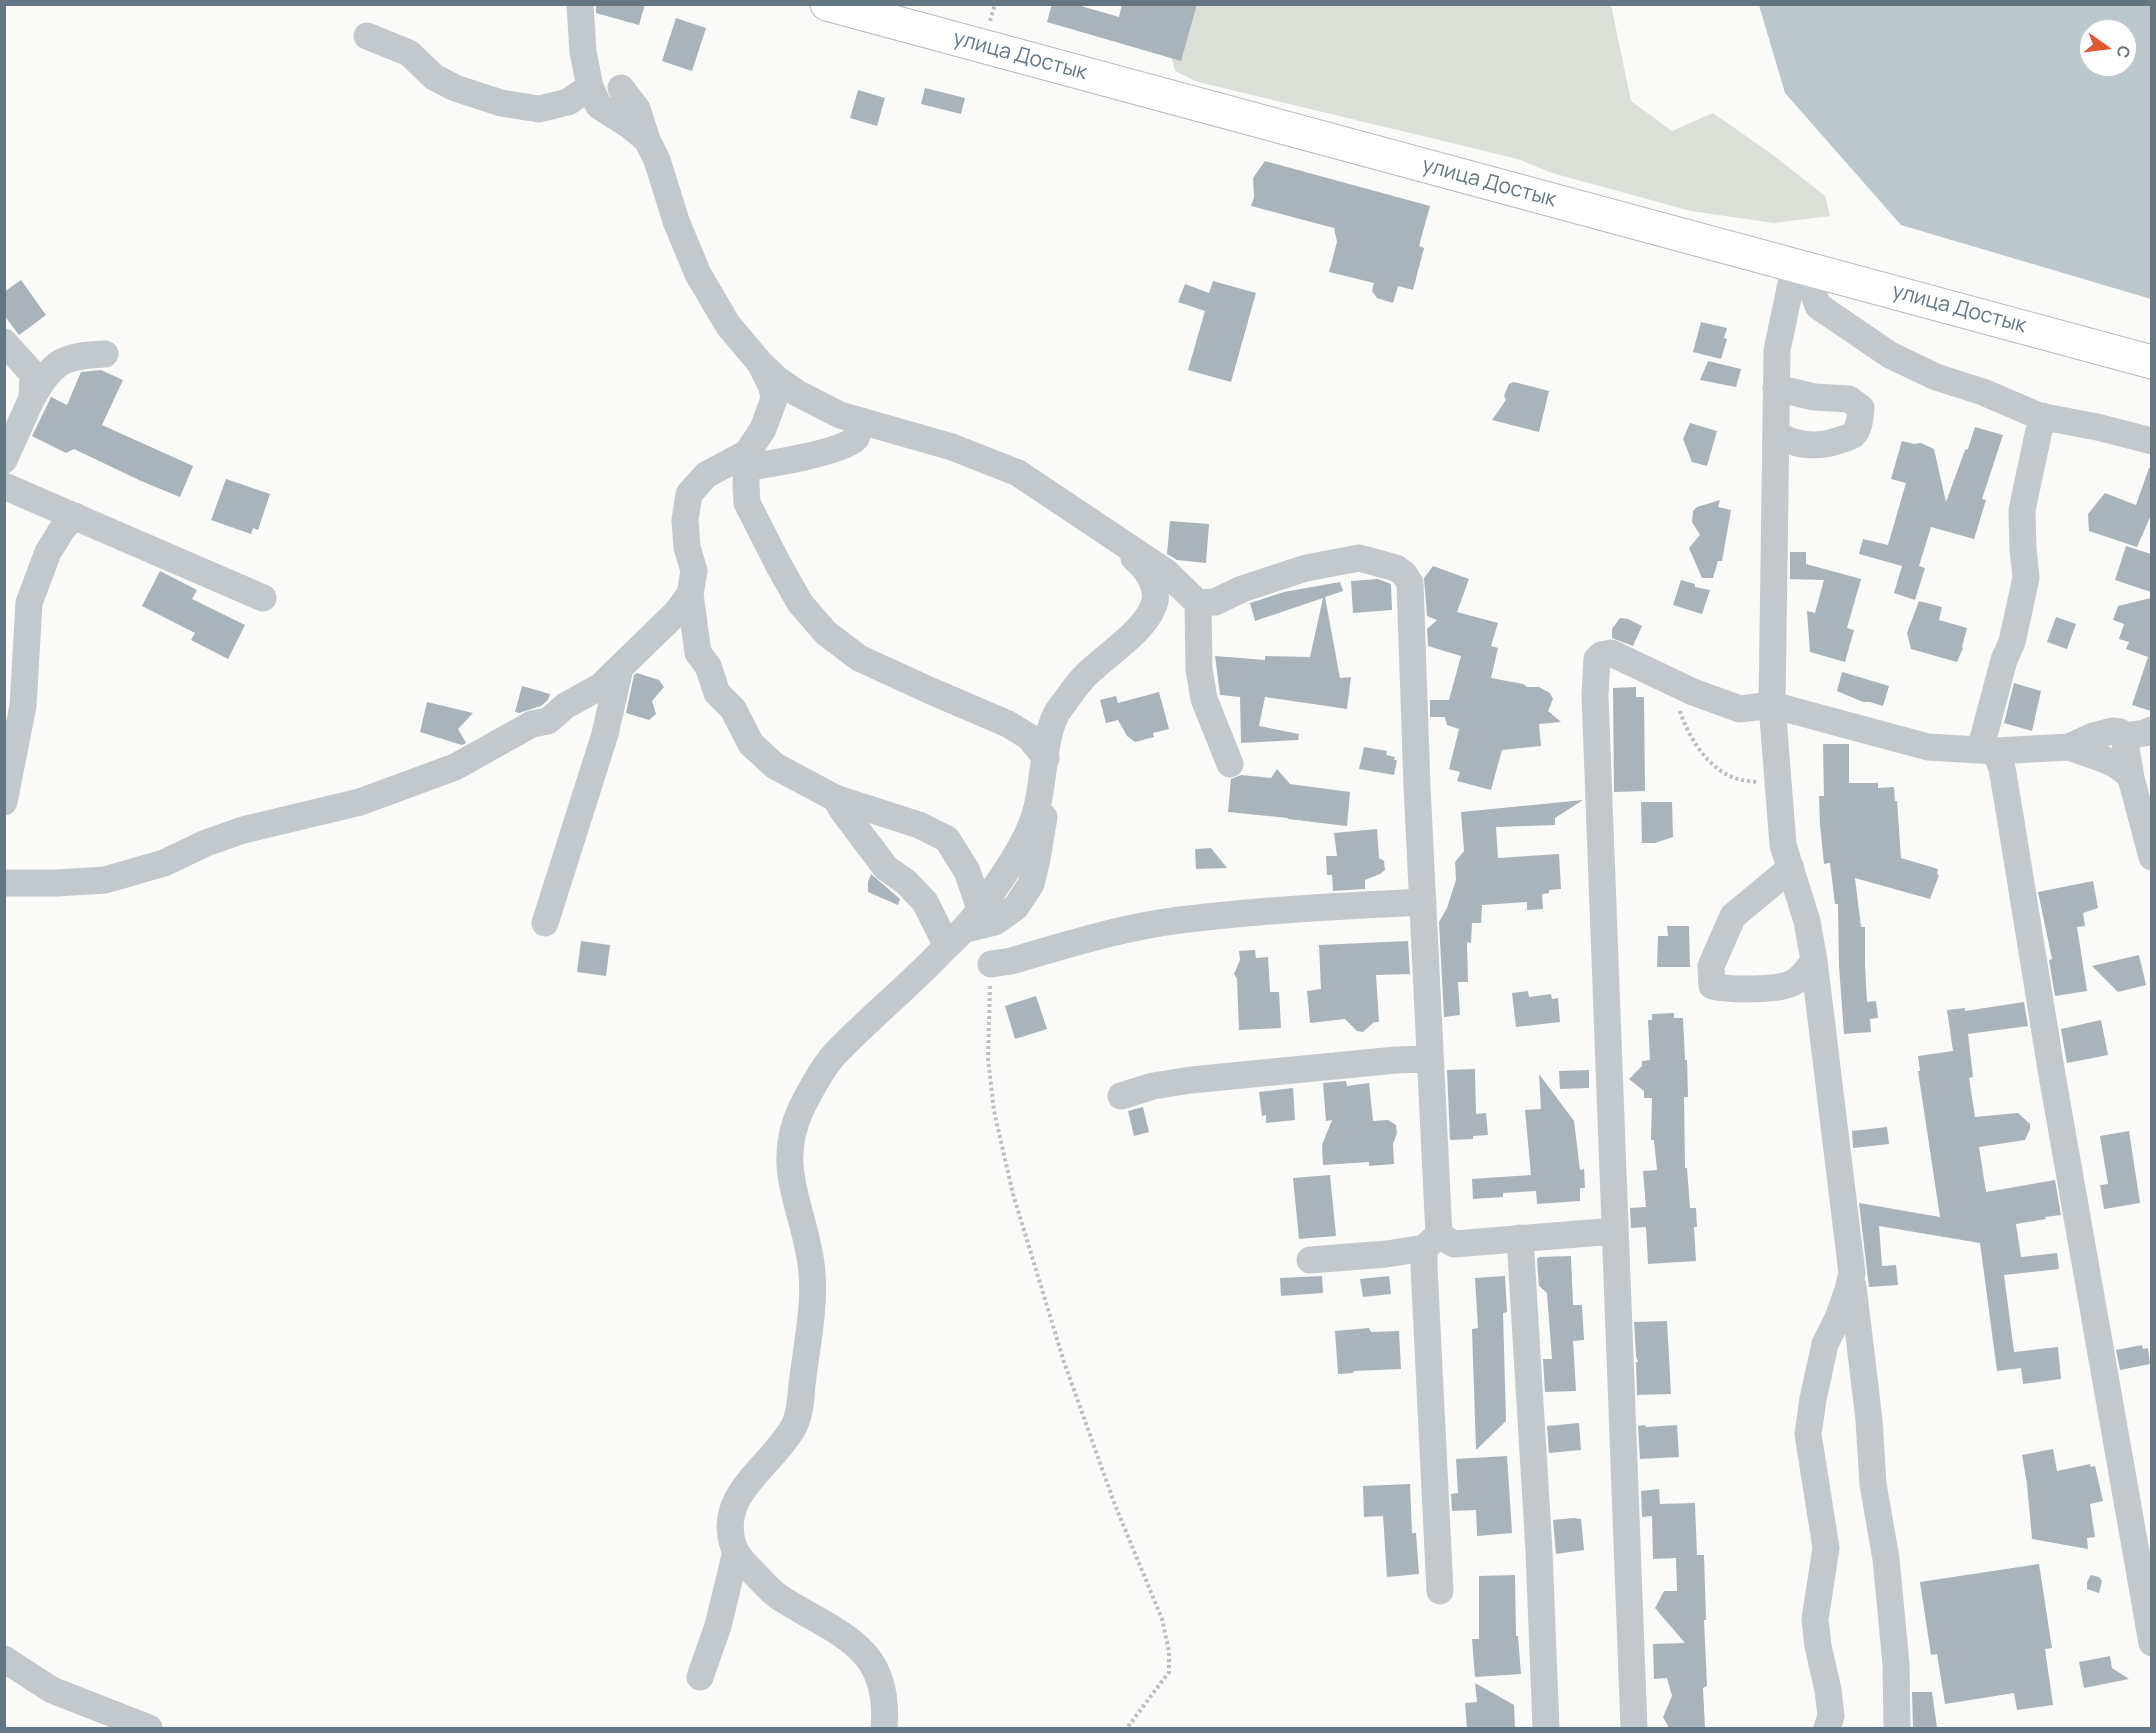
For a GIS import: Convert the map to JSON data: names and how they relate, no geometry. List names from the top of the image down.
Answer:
{
  "streets": {
    "main road": ["улица Достык"]
  },
  "north": "right"
}
